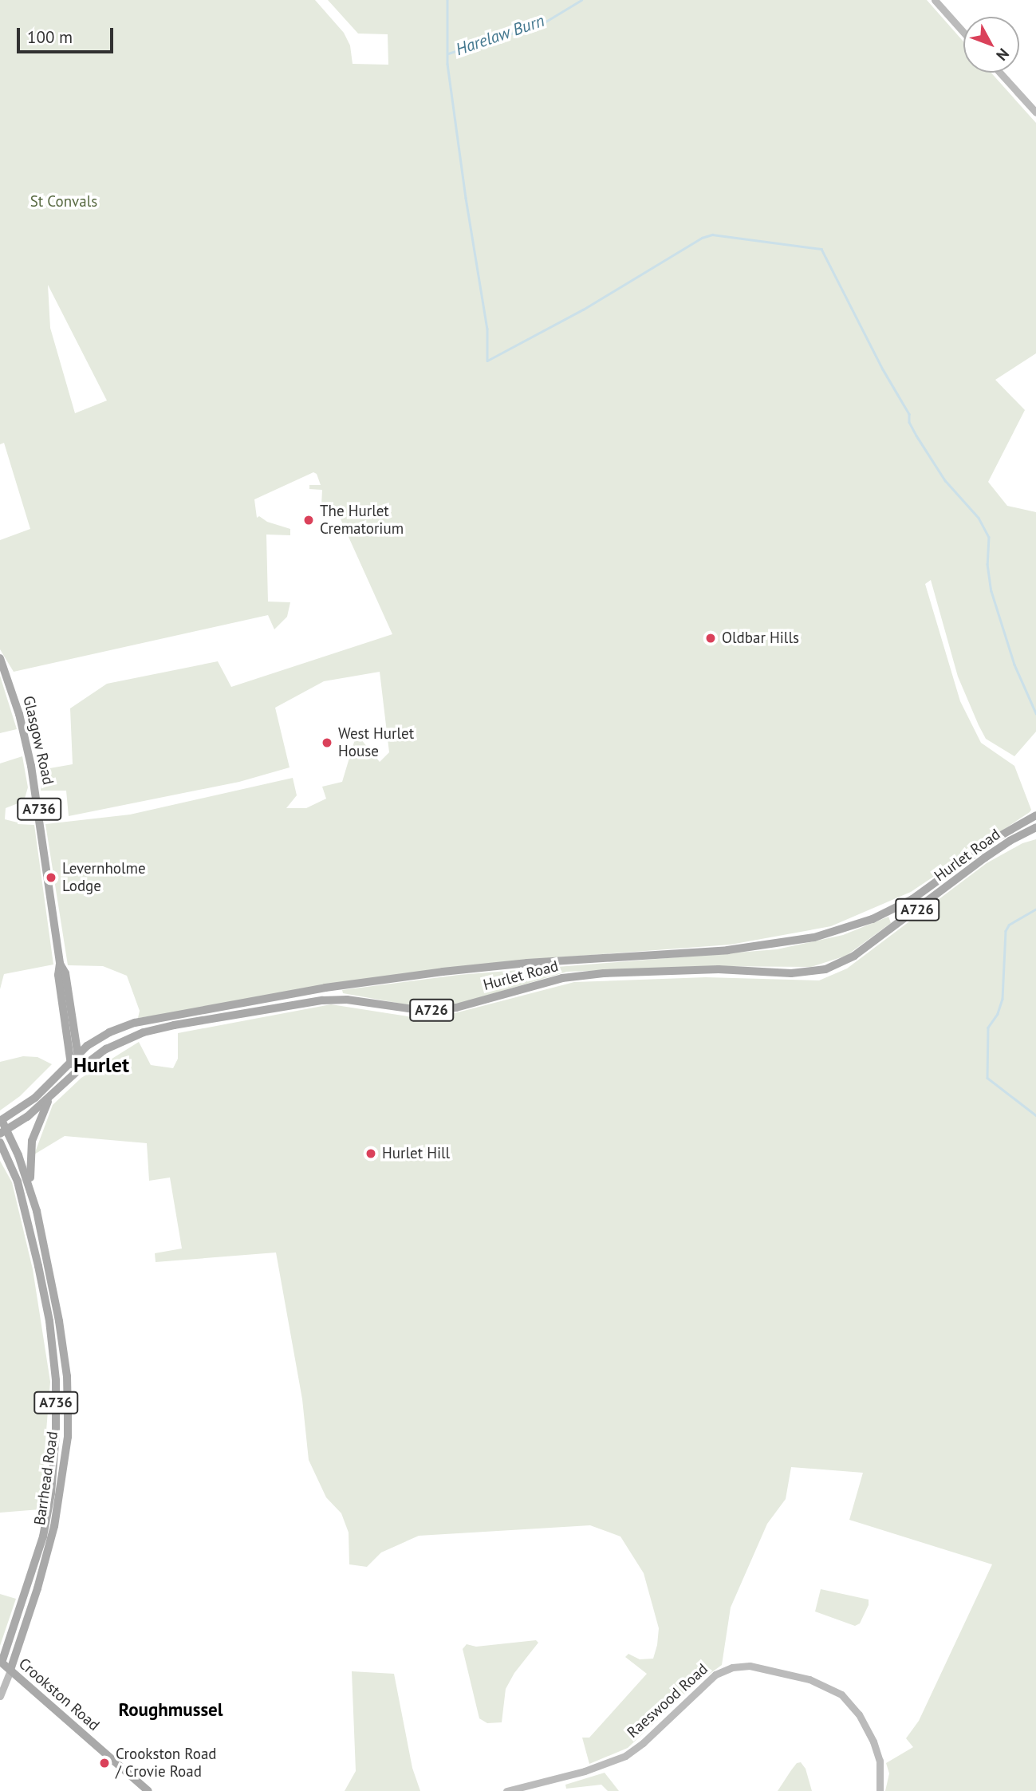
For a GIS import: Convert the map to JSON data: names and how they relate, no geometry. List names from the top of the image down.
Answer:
{
  "streets": {
    "main road": [
      "Glasgow Road",
      "A736",
      "Hurlet Road",
      "A726",
      "Barrhead Road",
      "Crookston Road"
    ],
    "street": ["Raeswood Road"]
  },
  "crossings": [
    ["Glasgow Road", "Hurlet Road"],
    ["A736", "Hurlet Road"],
    ["A736", "Barrhead Road"],
    ["Hurlet Road", "Barrhead Road"],
    ["Barrhead Road", "Crookston Road"]
  ],
  "districts": ["Hurlet", "Roughmussel"],
  "water": ["Harelaw Burn"],
  "parks": ["St Convals"],
  "places": [
    "The Hurlet Crematorium",
    "Oldbar Hills",
    "West Hurlet House",
    "Levernholme Lodge",
    "Hurlet Hill",
    "Crookston Road / Crovie Road"
  ],
  "scale_bar": "100 m",
  "north": "bottom right"
}
